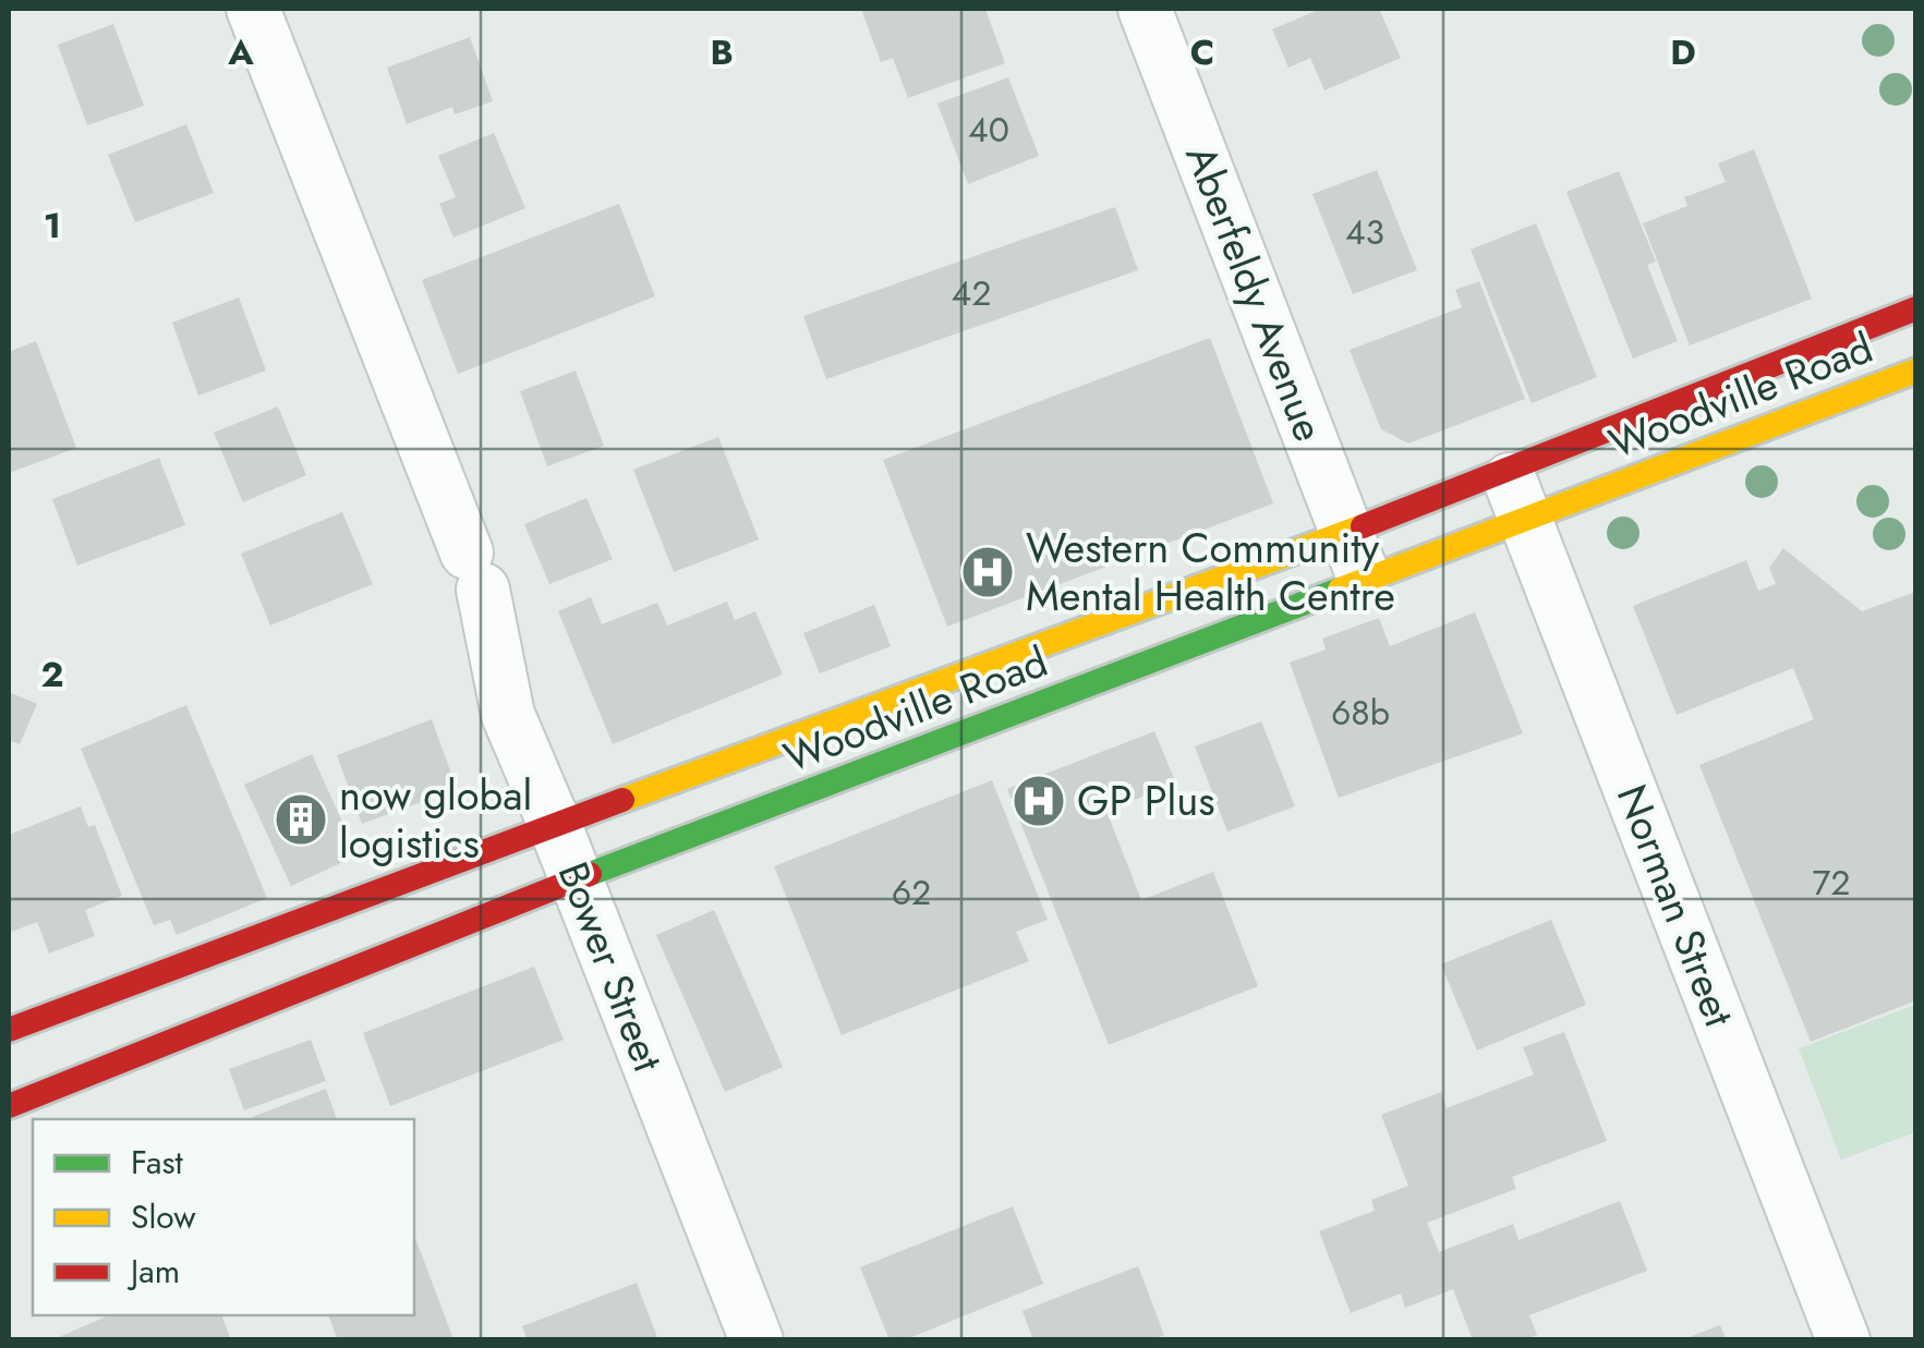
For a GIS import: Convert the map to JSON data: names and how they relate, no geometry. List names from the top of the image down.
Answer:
{
  "streets": {
    "main road": ["Woodville Road"],
    "street": ["Aberfeldy Avenue", "Norman Street", "Bower Street"]
  },
  "crossings": [
    ["Aberfeldy Avenue", "Woodville Road"],
    ["Woodville Road", "Norman Street"],
    ["Woodville Road", "Bower Street"]
  ],
  "places": {
    "hospital": ["Western Community Mental Health Centre", "GP Plus"],
    "building": ["now global logistics"]
  },
  "house_numbers": [
    "40",
    "43",
    "42",
    "68b",
    "72",
    "62"
  ],
  "legend": ["Fast", "Slow", "Jam"],
  "grid": {
    "columns": [
      "A",
      "B",
      "C",
      "D"
    ],
    "rows": ["1", "2"]
  }
}
